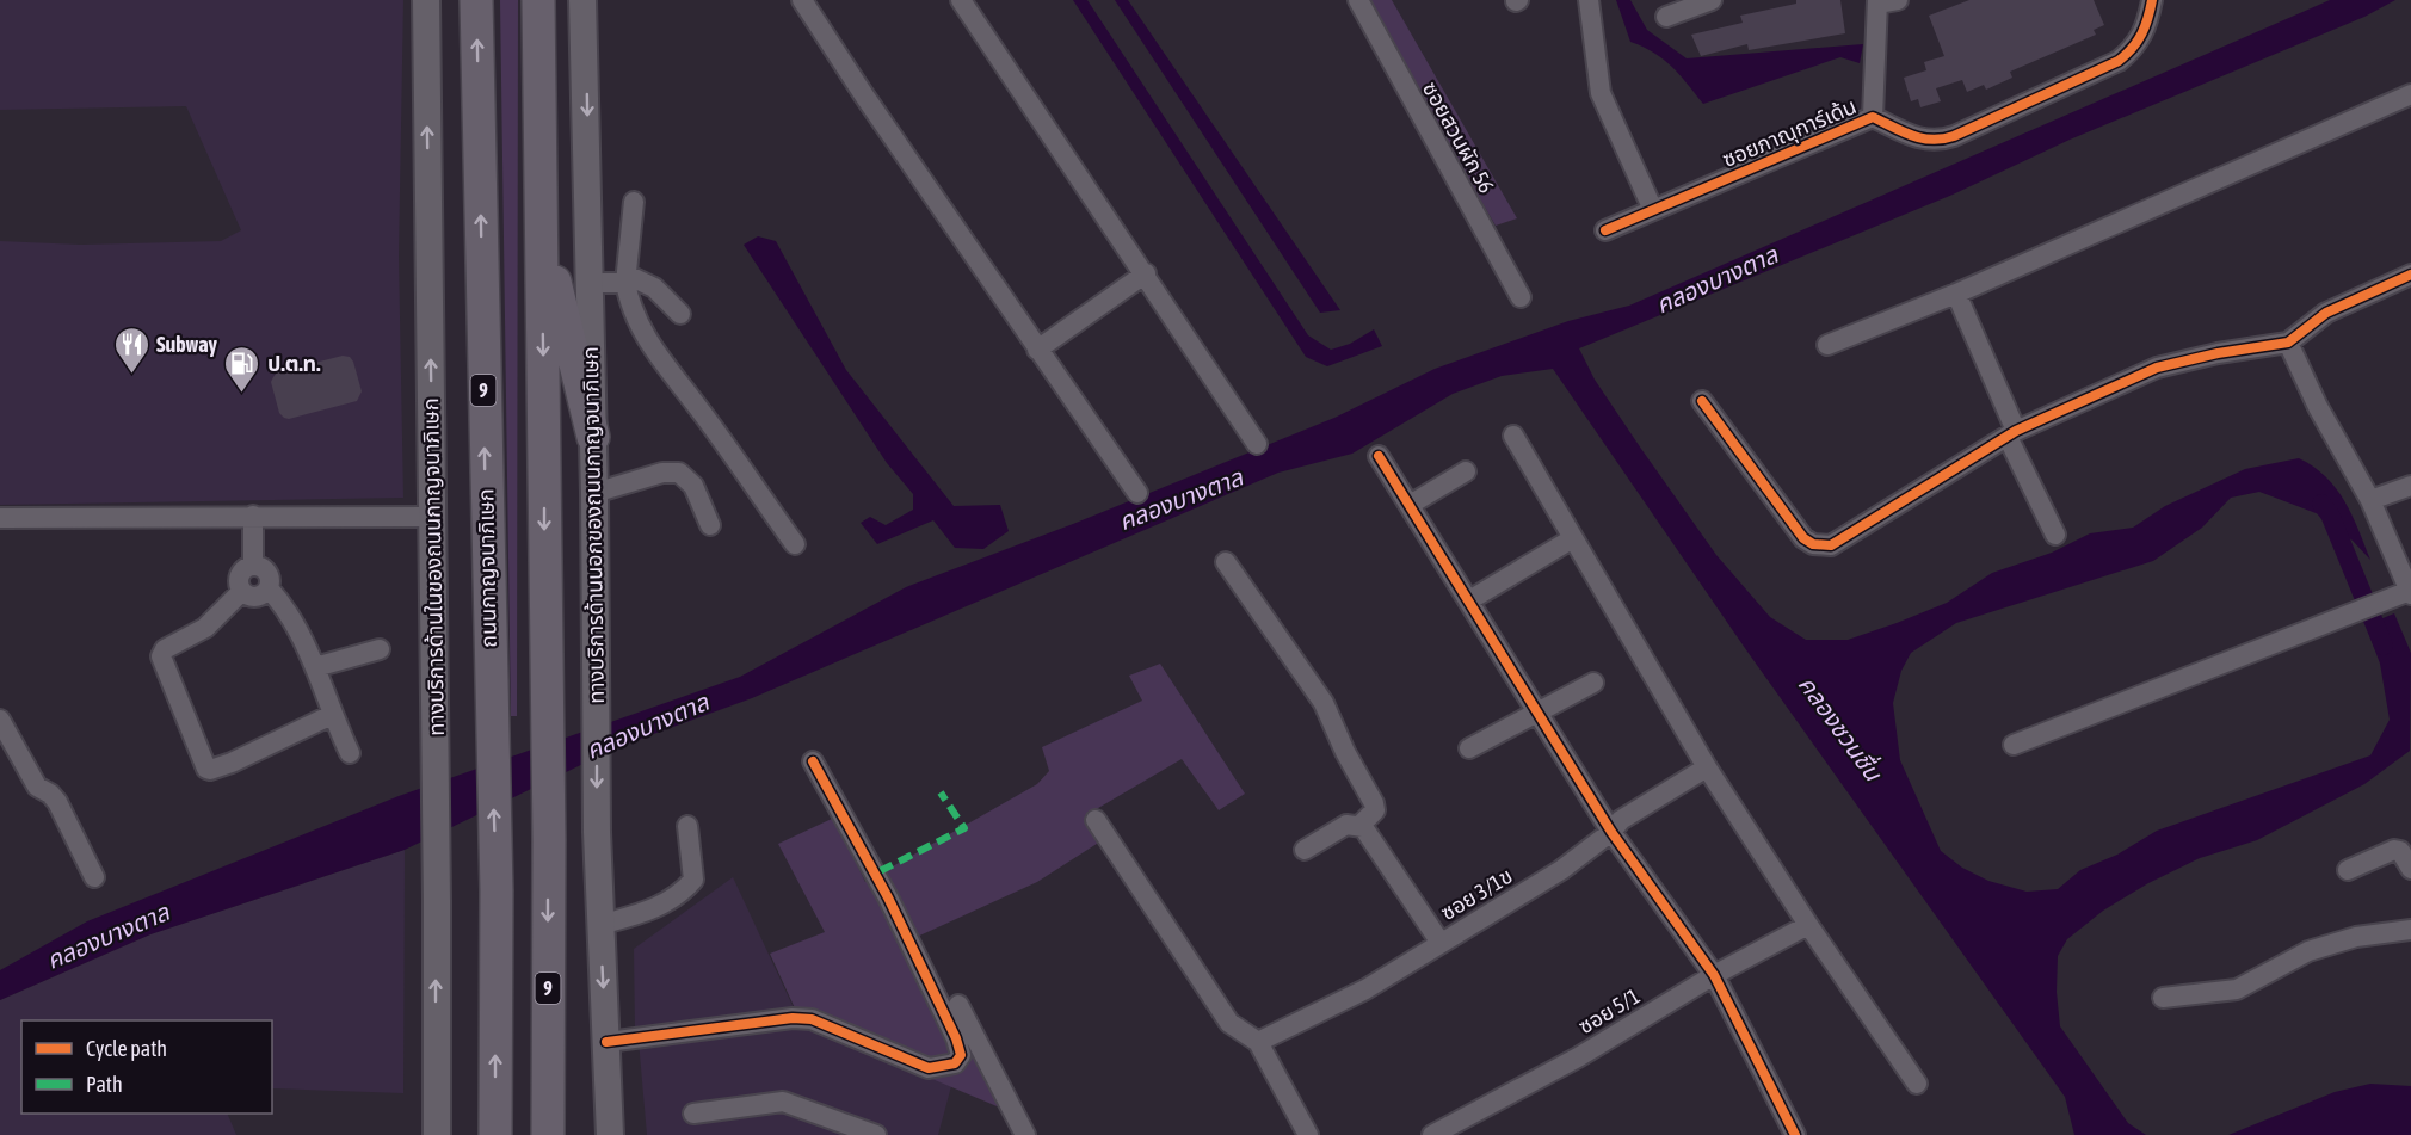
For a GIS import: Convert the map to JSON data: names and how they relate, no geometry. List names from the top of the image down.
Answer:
{
  "streets": {
    "highway": ["9", "ถนนกาญจนาภิเษก"],
    "main road": ["ทางบริการด้านนอกของถนนกาญจนาภิเษก", "ทางบริการด้านในของถนนกาญจนาภิเษก"],
    "street": [
      "ซอยภาณุการ์เด้น",
      "ซอยสวนผัก 56",
      "ซอย 3/1ข",
      "ซอย 5/1"
    ]
  },
  "one_way": ["ทางบริการด้านนอกของถนนกาญจนาภิเษก", "ทางบริการด้านในของถนนกาญจนาภิเษก"],
  "water": ["คลองบางตาล", "คลองชวนชื่น"],
  "places": {
    "restaurant": ["Subway"],
    "fuel station": ["ป.ต.ท."]
  },
  "legend": ["Cycle path", "Path"]
}
